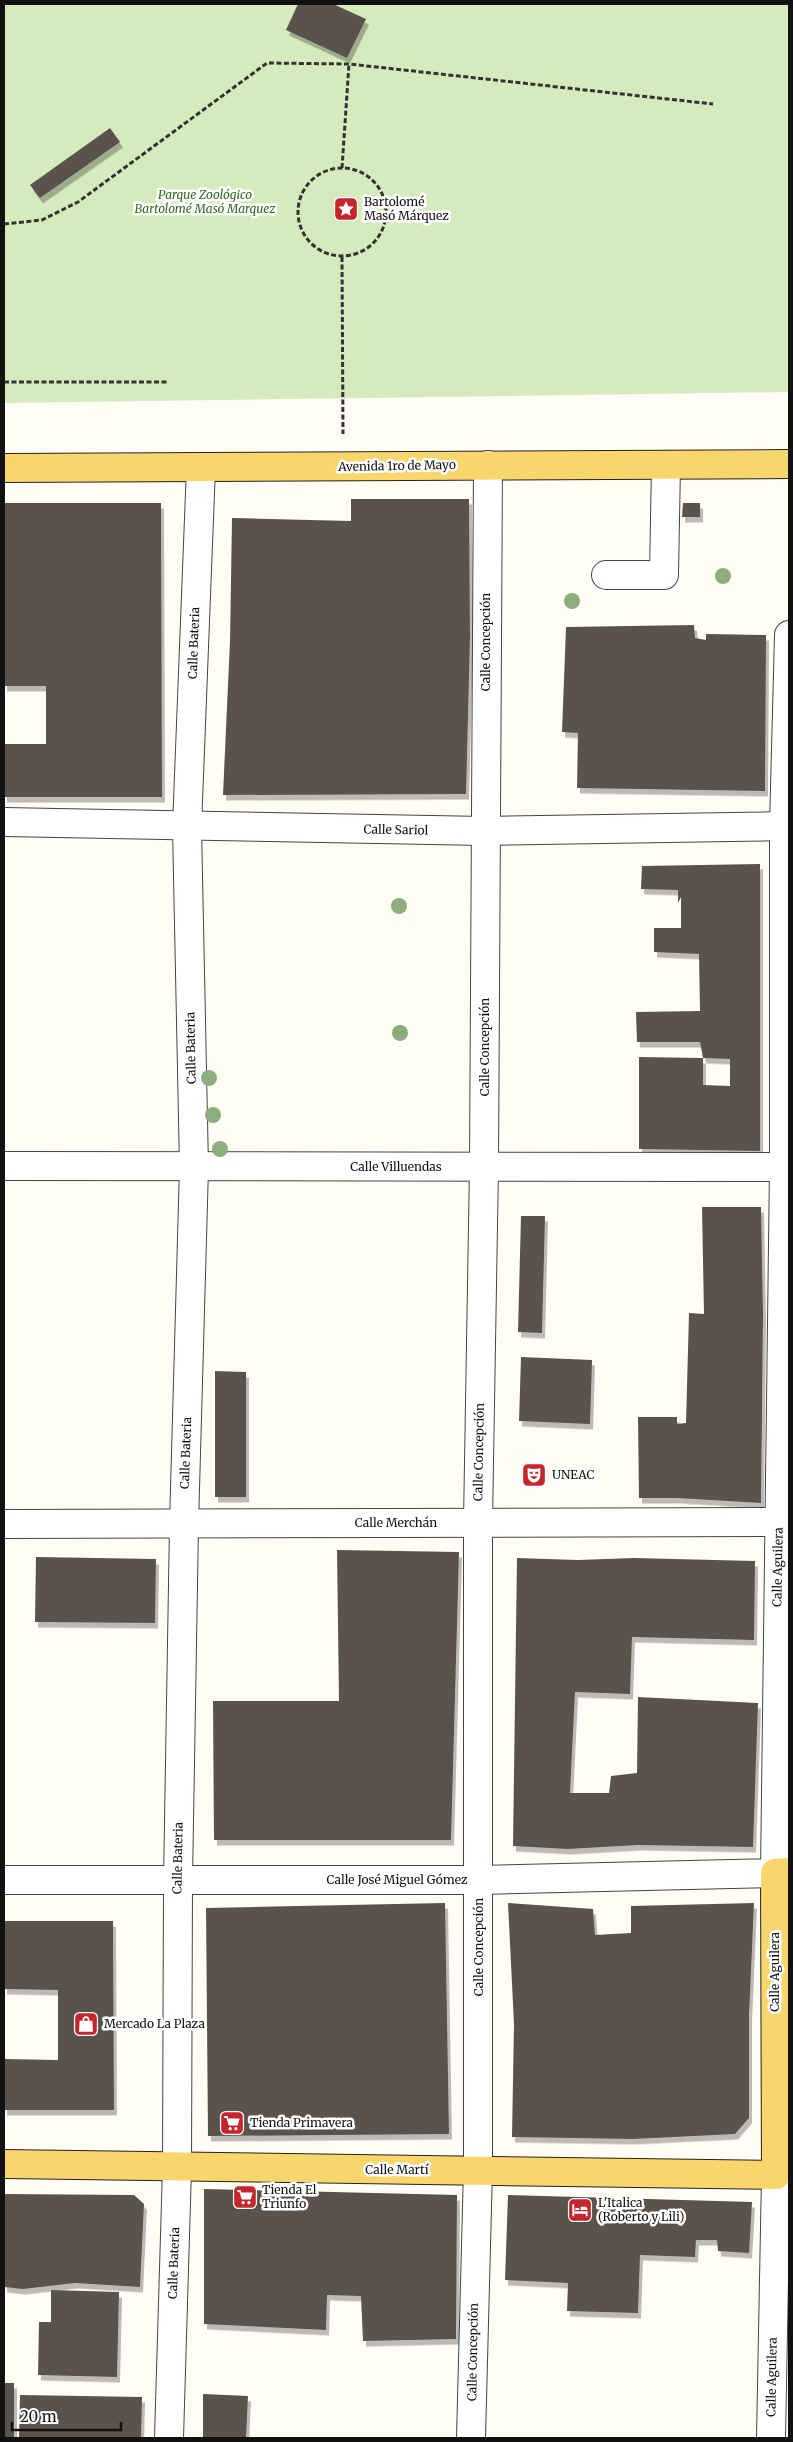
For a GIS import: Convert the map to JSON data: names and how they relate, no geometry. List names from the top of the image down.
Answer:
{
  "streets": {
    "main road": ["Avenida 1ro de Mayo", "Calle Aguilera", "Calle Martí"],
    "street": [
      "Calle Concepción",
      "Calle Bateria",
      "Calle Sariol",
      "Calle Villuendas",
      "Calle Merchán",
      "Calle José Miguel Gómez"
    ]
  },
  "crossings": [
    ["Avenida 1ro de Mayo", "Calle Concepción"],
    ["Avenida 1ro de Mayo", "Calle Bateria"],
    ["Calle Concepción", "Calle Sariol"],
    ["Calle Concepción", "Calle Villuendas"],
    ["Calle Concepción", "Calle Merchán"],
    ["Calle Concepción", "Calle José Miguel Gómez"],
    ["Calle Concepción", "Calle Martí"],
    ["Calle Bateria", "Calle Sariol"],
    ["Calle Bateria", "Calle Villuendas"],
    ["Calle Bateria", "Calle Merchán"],
    ["Calle Bateria", "Calle José Miguel Gómez"],
    ["Calle Bateria", "Calle Martí"],
    ["Calle Sariol", "Calle Aguilera"],
    ["Calle Villuendas", "Calle Aguilera"],
    ["Calle Merchán", "Calle Aguilera"],
    ["Calle Aguilera", "Calle José Miguel Gómez"],
    ["Calle Aguilera", "Calle Martí"]
  ],
  "parks": ["Parque Zoológico Bartolomé Masó Marquez"],
  "places": {
    "place": ["Bartolomé Masó Márquez"],
    "theatre": ["UNEAC"],
    "shop": ["Mercado La Plaza"],
    "supermarket": ["Tienda Primavera", "Tienda El Triunfo"],
    "hotel": ["L'Italica (Roberto y Lili)"]
  },
  "scale_bar": "20 m"
}
